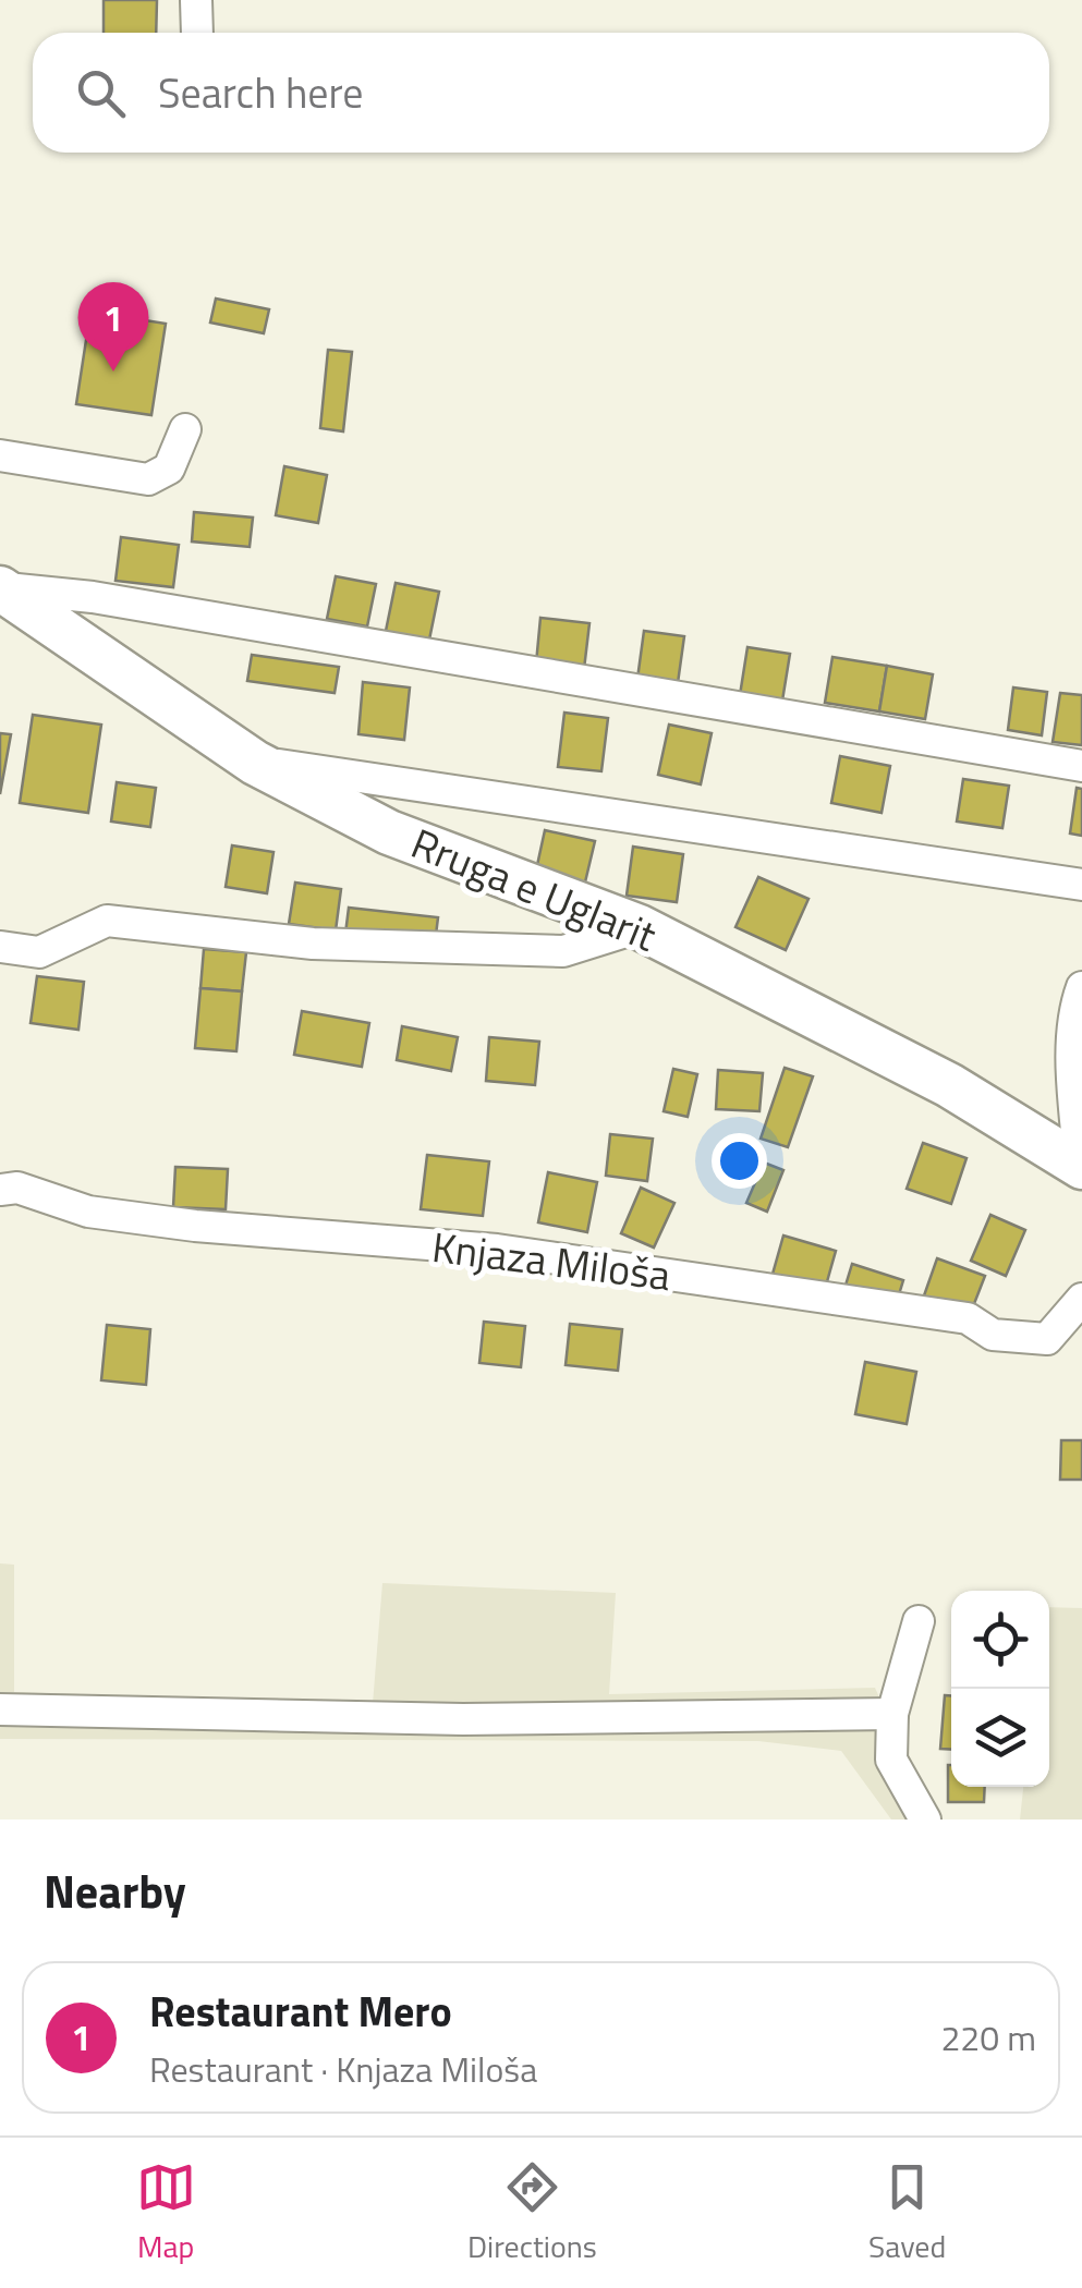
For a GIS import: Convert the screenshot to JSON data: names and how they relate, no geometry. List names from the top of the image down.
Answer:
{
  "streets": {
    "street": ["Rruga e Uglarit", "Knjaza Miloša"]
  },
  "page": {
    "search": "Search here",
    "pins": "1",
    "heading": "Nearby",
    "list": [
      {
        "mark": "1",
        "name": "Restaurant Mero",
        "note": "Restaurant · Knjaza Miloša",
        "value": "220 m"
      }
    ],
    "nav": ["Map", "Directions", "Saved"]
  }
}
